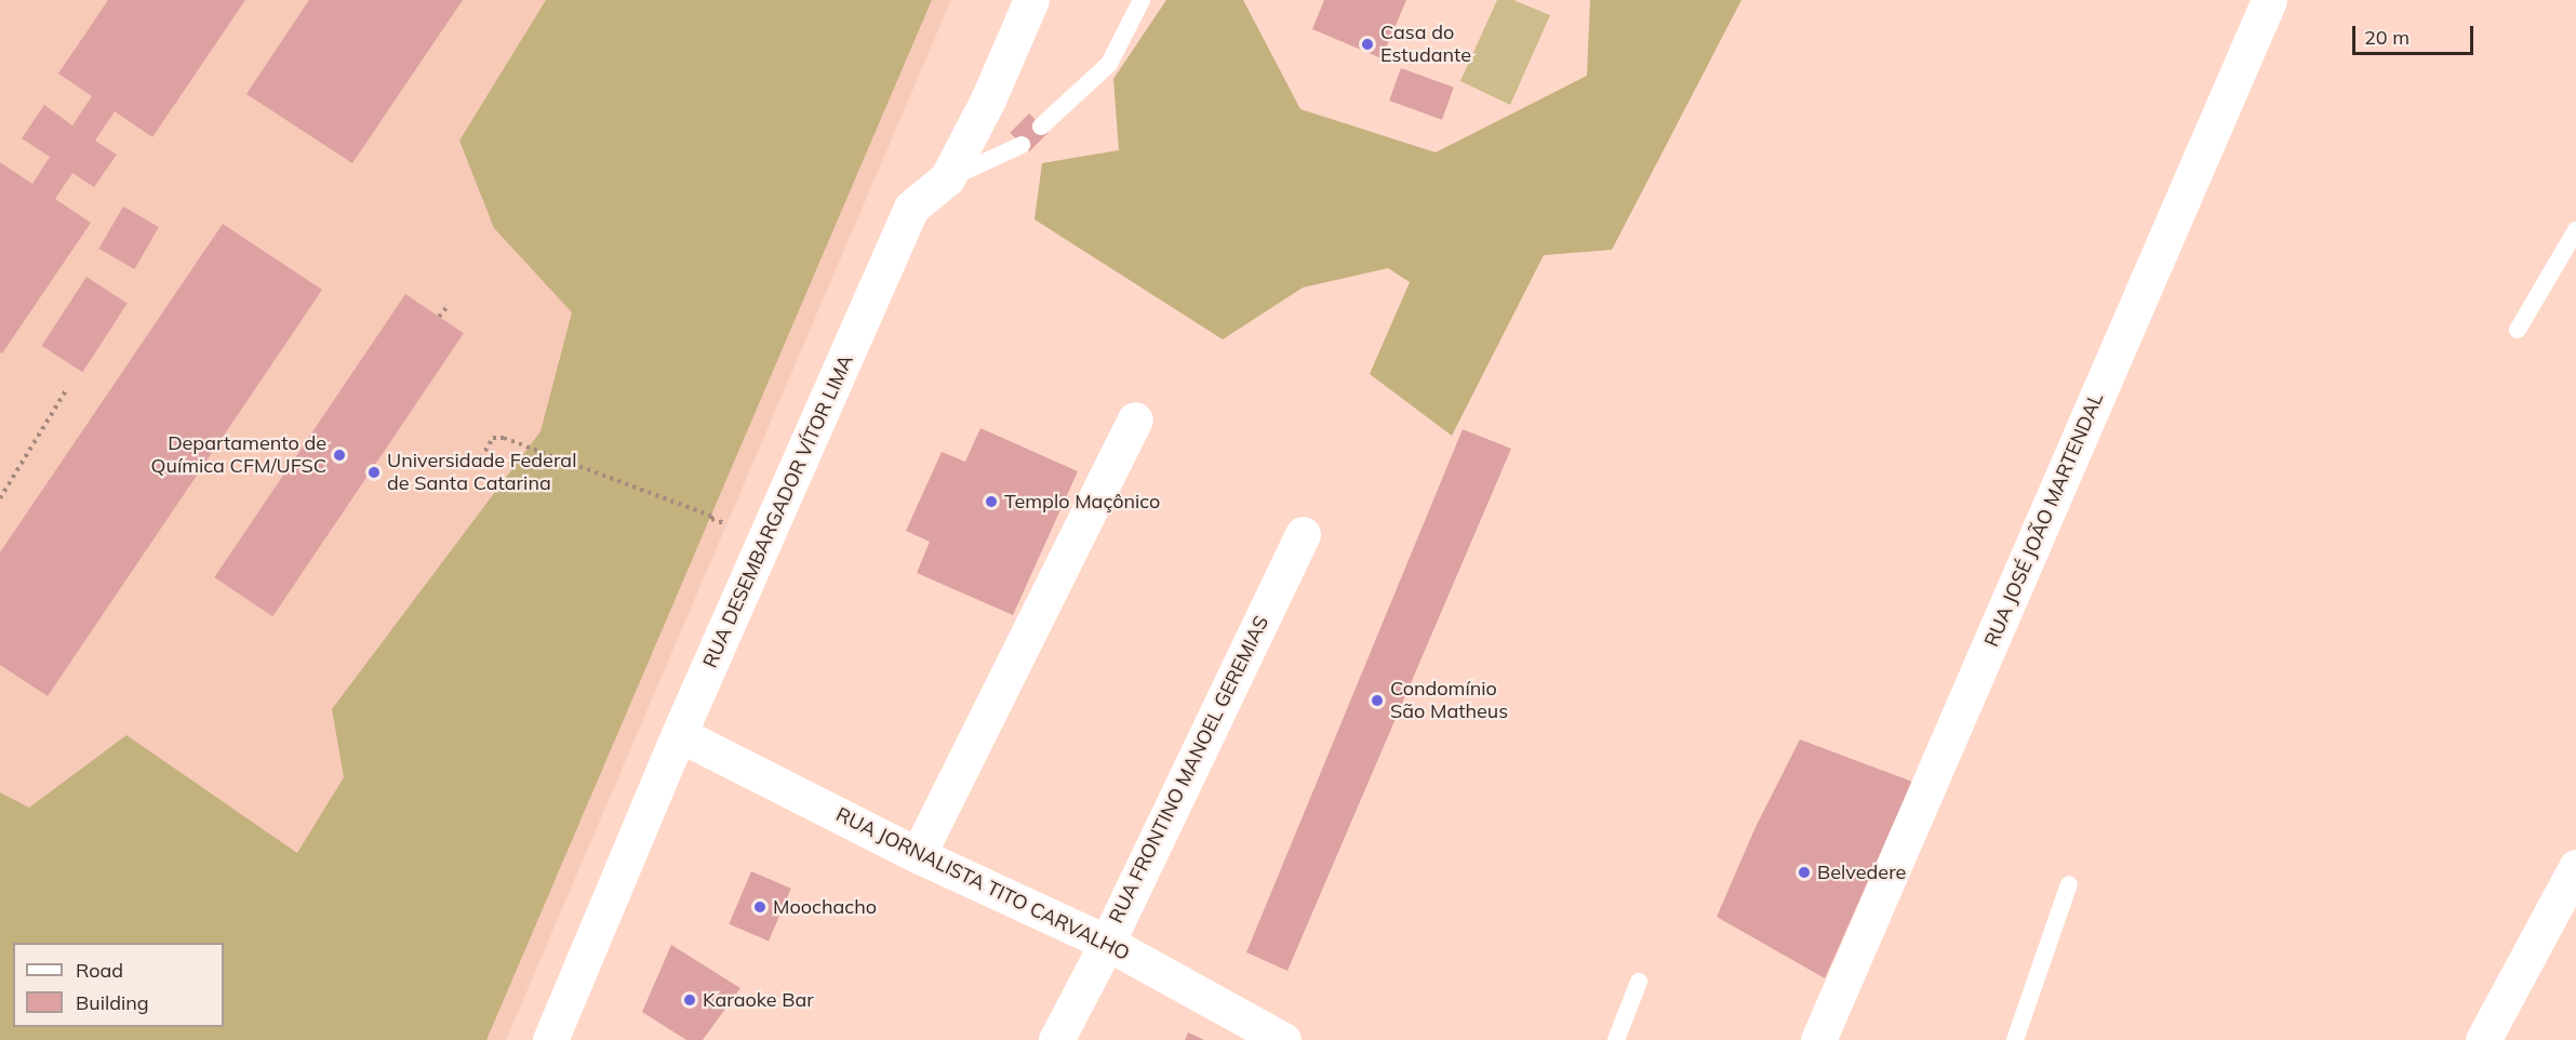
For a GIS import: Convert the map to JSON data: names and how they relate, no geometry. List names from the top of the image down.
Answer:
{
  "streets": {
    "street": [
      "RUA DESEMBARGADOR VÍTOR LIMA",
      "RUA JOSÉ JOÃO MARTENDAL",
      "RUA FRONTINO MANOEL GEREMIAS",
      "RUA JORNALISTA TITO CARVALHO"
    ]
  },
  "crossings": [
    ["RUA DESEMBARGADOR VÍTOR LIMA", "RUA JORNALISTA TITO CARVALHO"],
    ["RUA FRONTINO MANOEL GEREMIAS", "RUA JORNALISTA TITO CARVALHO"]
  ],
  "places": [
    "Casa do Estudante",
    "Departamento de Química CFM/UFSC",
    "Universidade Federal de Santa Catarina",
    "Templo Maçônico",
    "Condomínio São Matheus",
    "Belvedere",
    "Moochacho",
    "Karaoke Bar"
  ],
  "legend": ["Road", "Building"],
  "scale_bar": "20 m"
}
